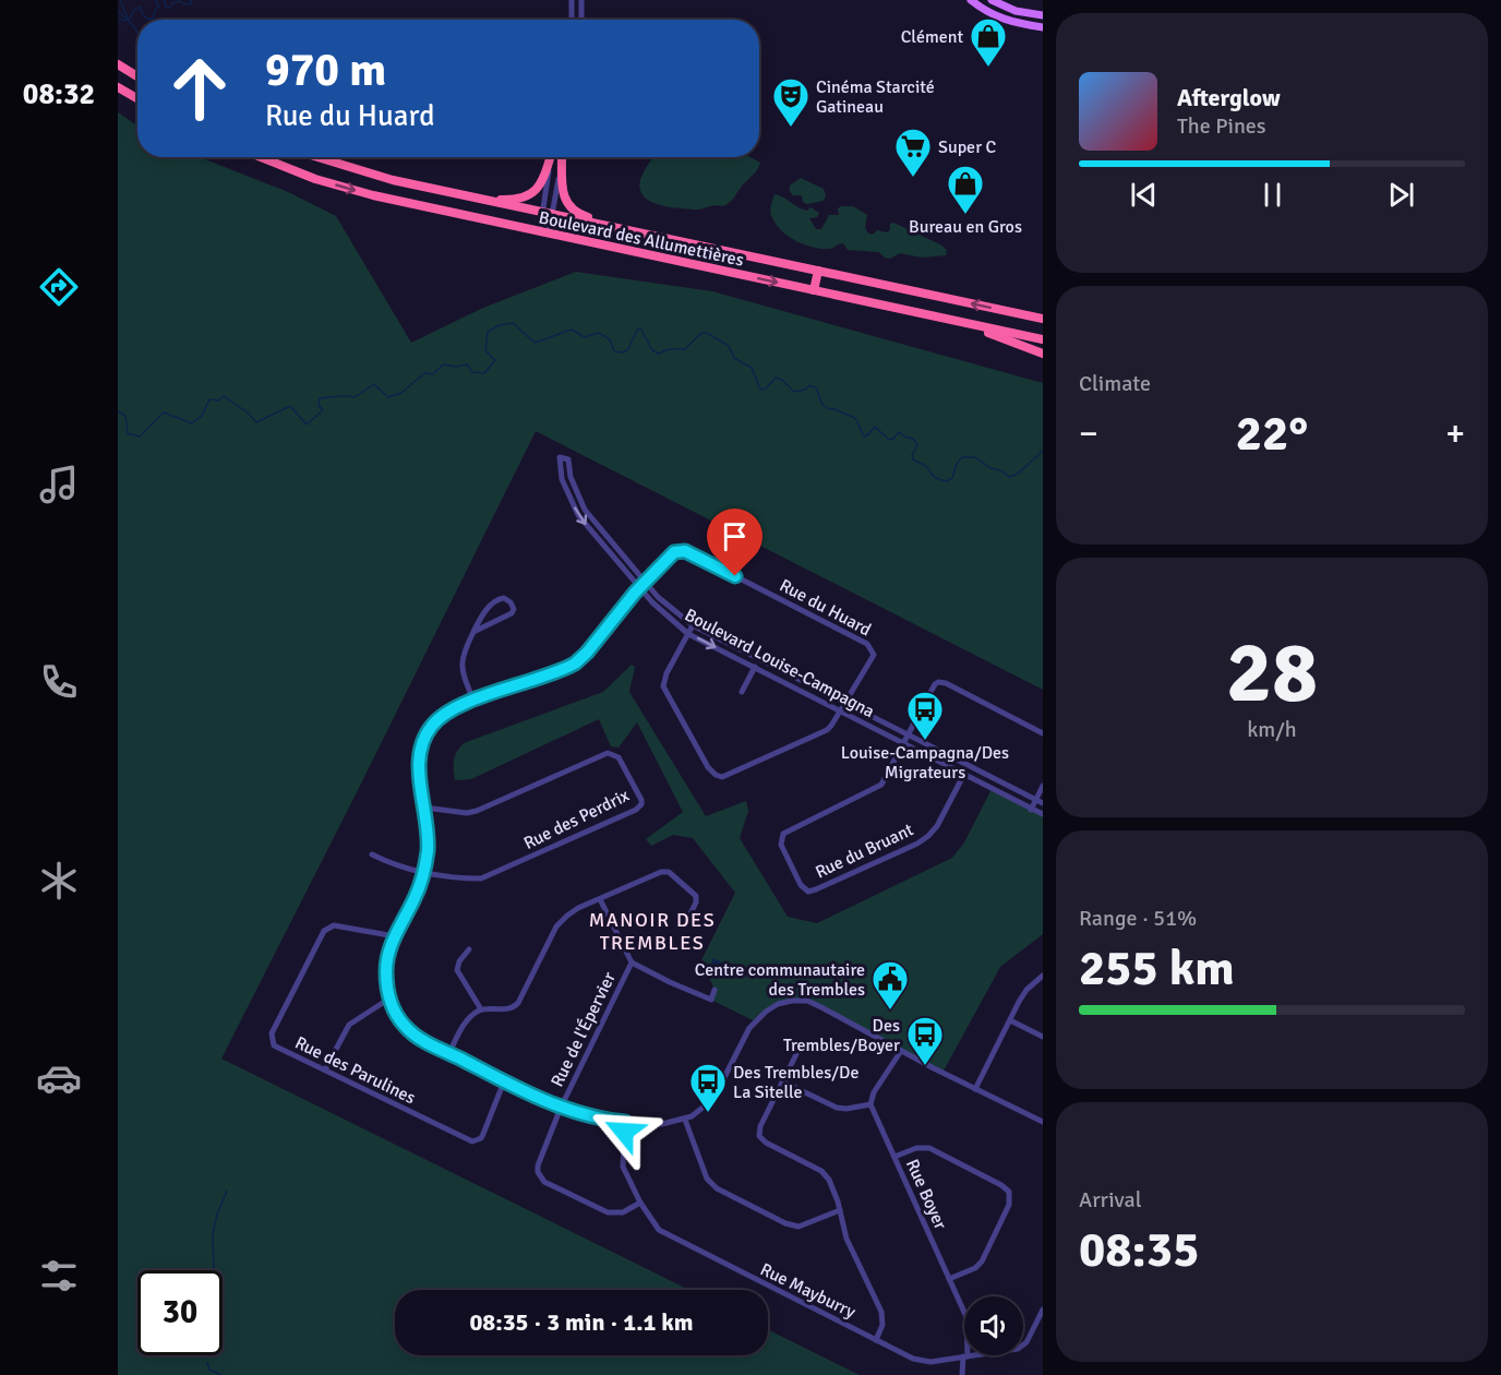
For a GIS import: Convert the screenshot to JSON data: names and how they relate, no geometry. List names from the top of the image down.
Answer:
{
  "streets": {
    "highway": ["Boulevard des Allumettières"],
    "street": [
      "Rue du Huard",
      "Boulevard Louise-Campagna",
      "Rue des Perdrix",
      "Rue du Bruant",
      "Rue de l'Épervier",
      "Rue des Parulines",
      "Rue Boyer",
      "Rue Mayburry"
    ]
  },
  "crossings": [
    ["Rue du Huard", "Boulevard Louise-Campagna"],
    ["Boulevard Louise-Campagna", "Rue du Bruant"],
    ["Rue de l'Épervier", "Rue Mayburry"],
    ["Rue Boyer", "Rue Mayburry"]
  ],
  "districts": ["MANOIR DES TREMBLES"],
  "places": {
    "shop": ["Clément", "Bureau en Gros"],
    "theatre": ["Cinéma Starcité Gatineau"],
    "supermarket": ["Super C"],
    "bus stop": ["Louise-Campagna/Des Migrateurs", "Des Trembles/Boyer", "Des Trembles/De La Sitelle"],
    "public building": ["Centre communautaire des Trembles"]
  },
  "page": {
    "tabs": "08:32",
    "turn": ["970 m", "Rue du Huard"],
    "song": ["Afterglow", "The Pines"],
    "tile": [
      "Climate",
      ["28", "km/h"],
      ["Range · 51%", "255 km"],
      ["Arrival", "08:35"]
    ],
    "heat": ["−", "22°", "+"],
    "limit": "30",
    "trip": "08:35 · 3 min · 1.1 km"
  }
}
